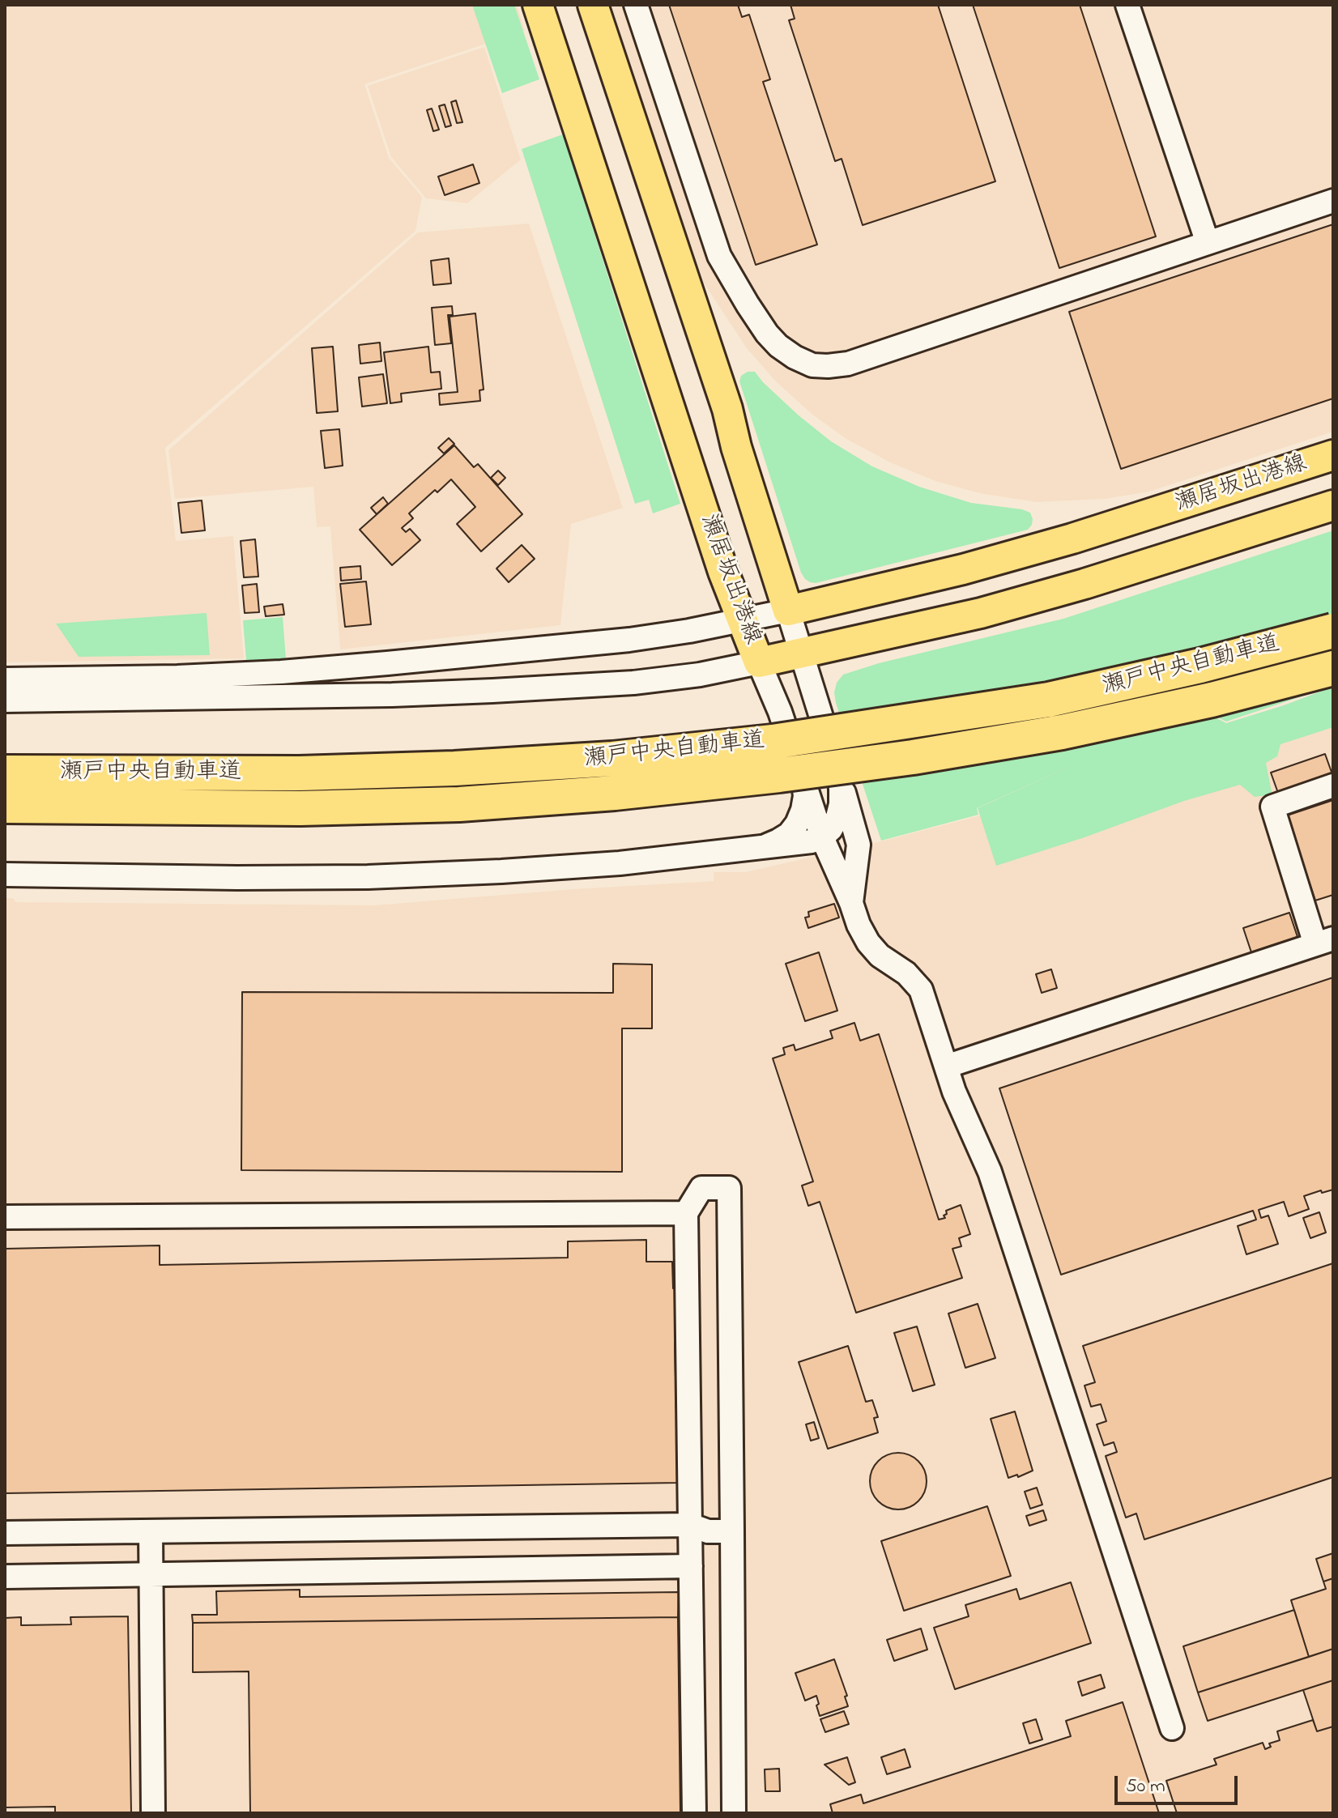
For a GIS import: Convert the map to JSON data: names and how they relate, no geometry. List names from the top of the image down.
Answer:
{
  "streets": {
    "highway": ["瀬戸中央自動車道"],
    "main road": ["瀬居坂出港線"]
  },
  "scale_bar": "50 m"
}
